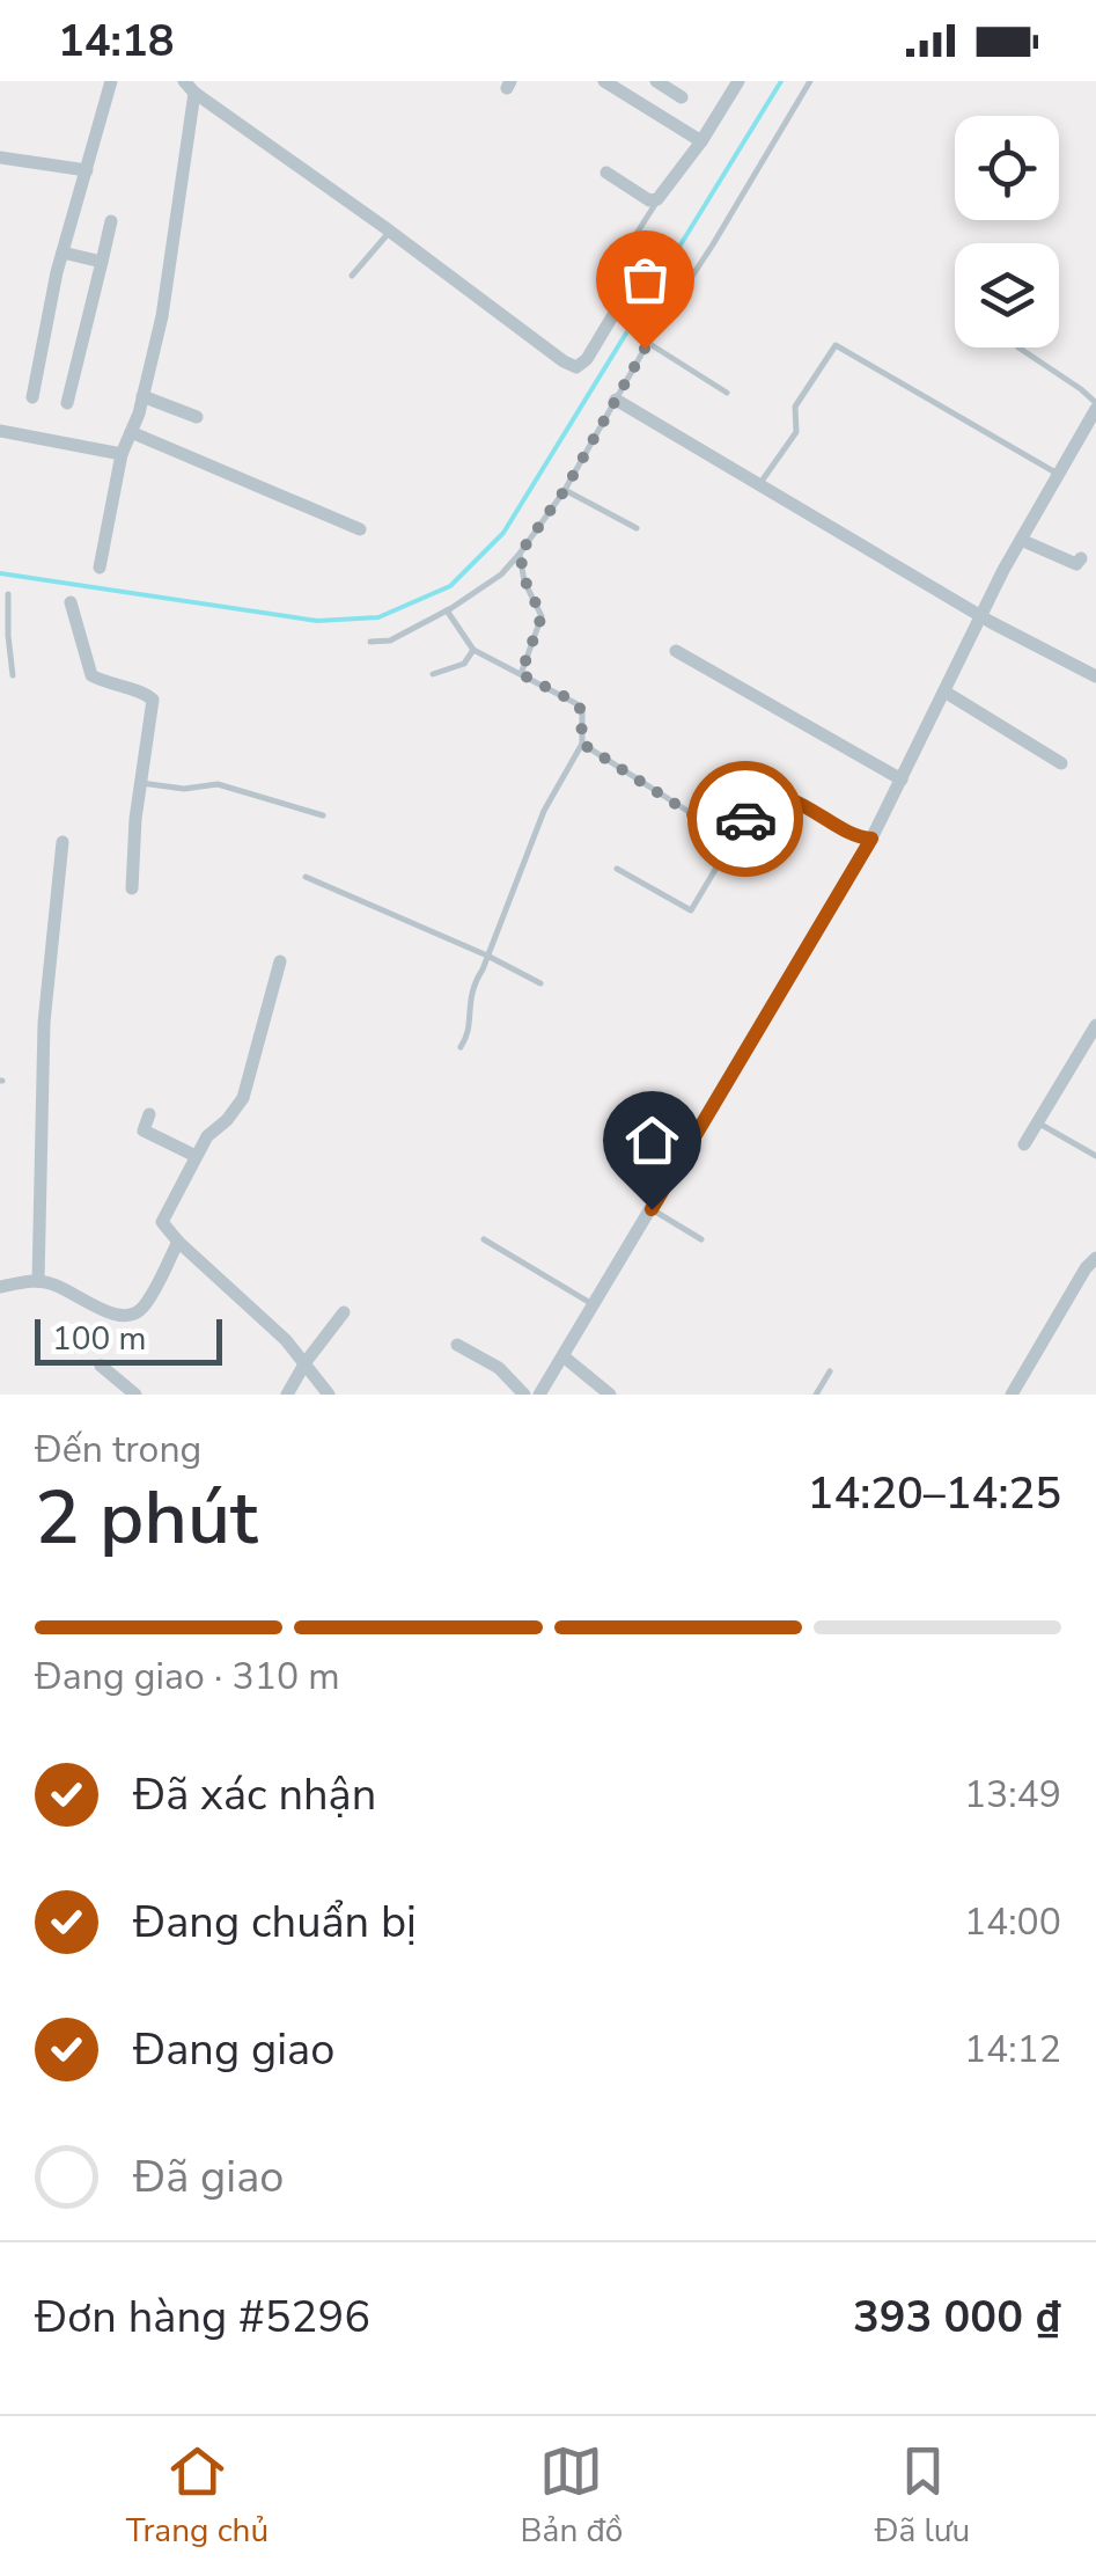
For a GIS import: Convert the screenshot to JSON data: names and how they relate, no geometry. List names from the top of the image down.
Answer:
{
  "scale_bar": "100 m",
  "page": {
    "status": "14:18",
    "scale": "100 m",
    "heading": ["2 phút", "Đến trong", "14:20–14:25"],
    "panel": ["Đơn hàng #5296", "393 000 ₫"],
    "bar": "Đang giao · 310 m",
    "list": [
      ["Đã xác nhận", "13:49"],
      ["Đang chuẩn bị", "14:00"],
      ["Đang giao", "14:12"],
      "Đã giao"
    ],
    "tabs": ["Trang chủ", "Bản đồ", "Đã lưu"]
  }
}
